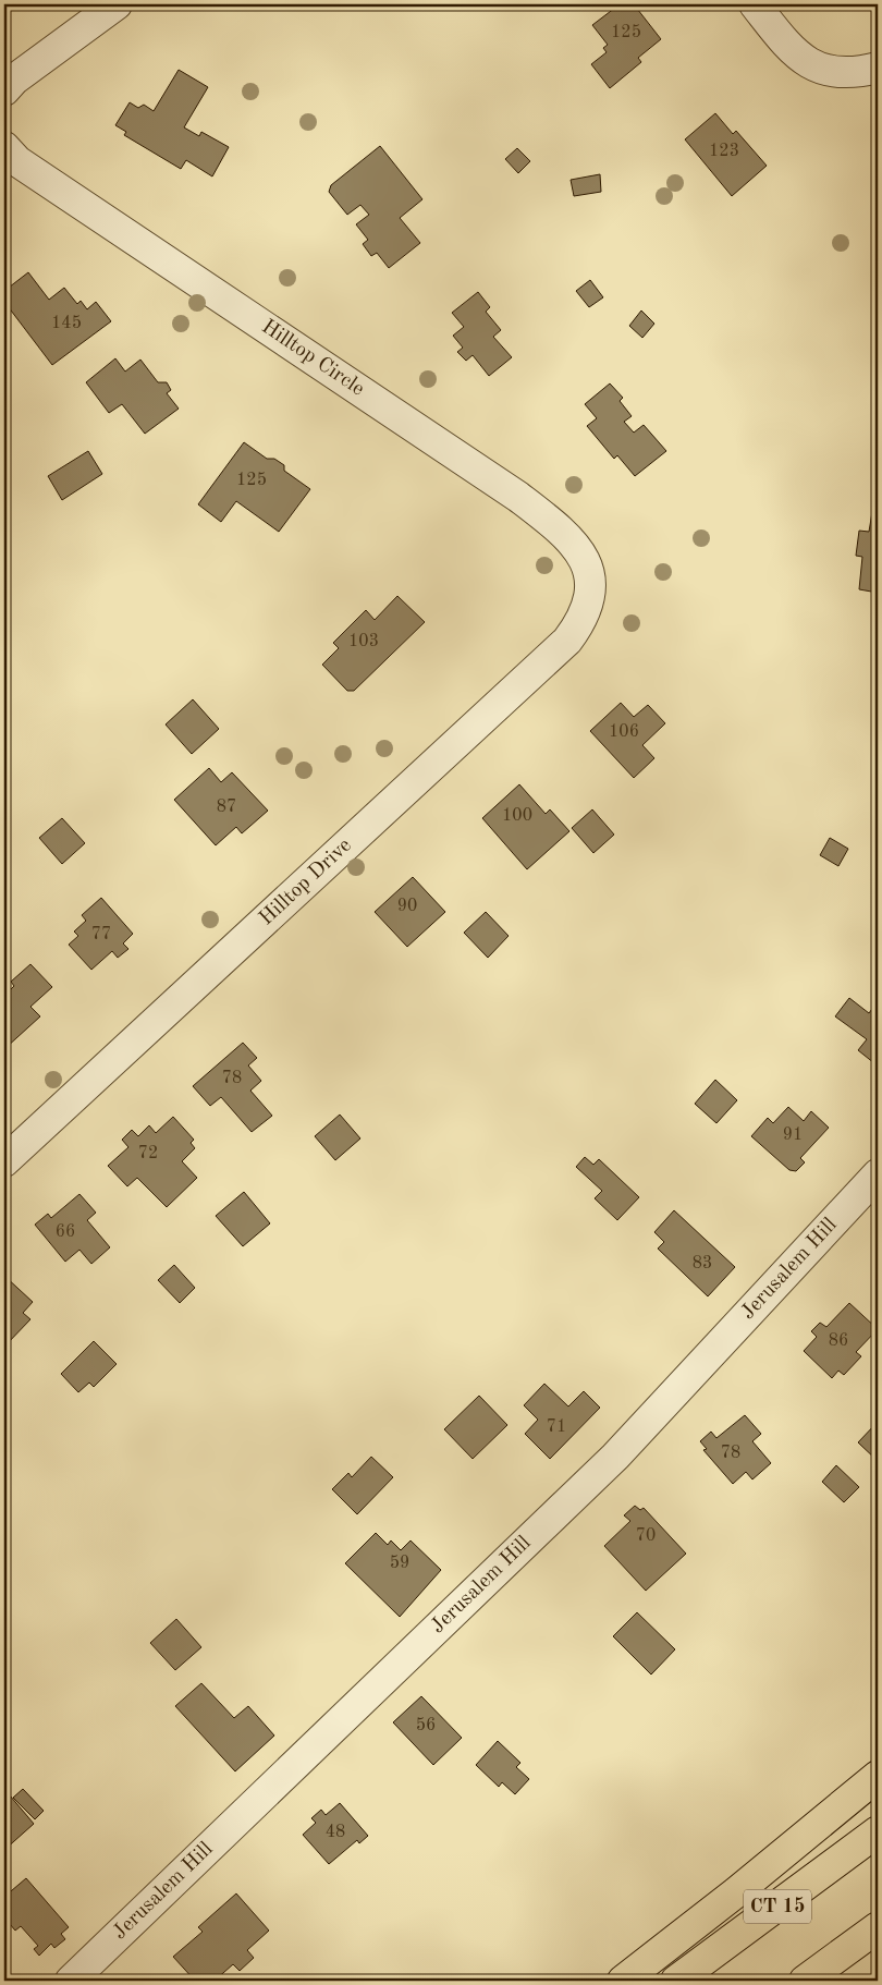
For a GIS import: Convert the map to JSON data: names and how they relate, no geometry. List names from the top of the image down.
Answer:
{
  "streets": {
    "highway": ["CT 15"],
    "street": ["Hilltop Circle", "Hilltop Drive", "Jerusalem Hill"]
  },
  "crossings": [
    ["Hilltop Circle", "Hilltop Drive"]
  ],
  "house_numbers": [
    "125",
    "123",
    "145",
    "125",
    "103",
    "106",
    "87",
    "100",
    "90",
    "77",
    "78",
    "91",
    "72",
    "66",
    "83",
    "86",
    "71",
    "78",
    "70",
    "59",
    "56",
    "48"
  ]
}
